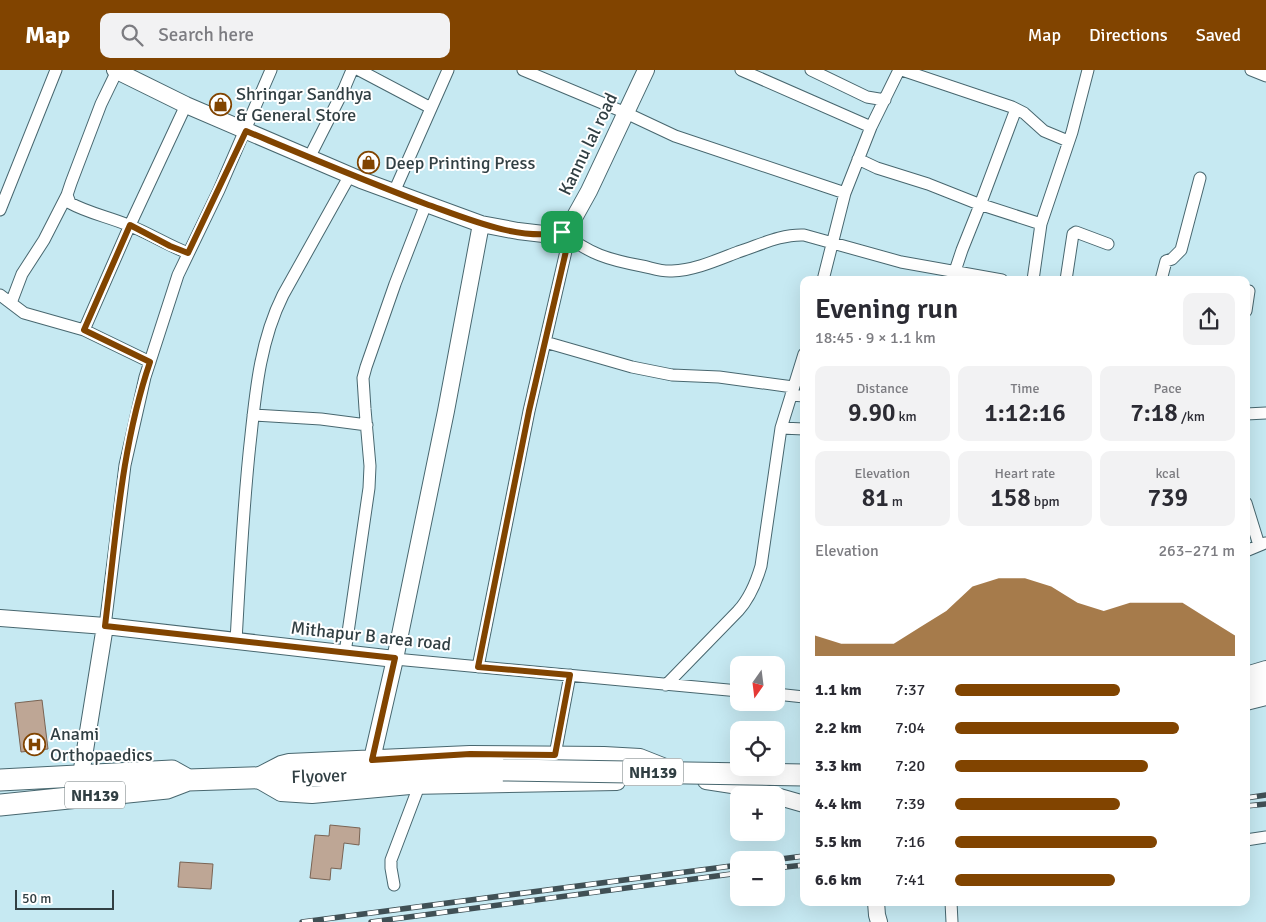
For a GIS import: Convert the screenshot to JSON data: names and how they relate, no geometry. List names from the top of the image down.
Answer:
{
  "streets": {
    "highway": ["NH139", "Flyover"],
    "street": ["Kannu lal road", "Mithapur B area road"]
  },
  "crossings": [
    ["NH139", "Flyover"]
  ],
  "places": {
    "shop": ["Shringar Sandhya & General Store", "Deep Printing Press"],
    "hospital": ["Anami Orthopaedics"]
  },
  "scale_bar": "50 m",
  "north": "bottom",
  "page": {
    "header": "Map",
    "search": "Search here",
    "nav": ["Map", "Directions", "Saved"],
    "heading": ["Evening run", "18:45 · 9 × 1.1 km"],
    "stats": [
      ["Distance", "9.90 km"],
      ["Time", "1:12:16"],
      ["Pace", "7:18 /km"],
      ["Elevation", "81 m"],
      ["Heart rate", "158 bpm"],
      ["kcal", "739"]
    ],
    "chart": ["Elevation", "263–271 m"],
    "map_buttons": ["+", "−"],
    "list": [
      {
        "name": "1.1 km",
        "note": "7:37"
      },
      {
        "name": "2.2 km",
        "note": "7:04"
      },
      {
        "name": "3.3 km",
        "note": "7:20"
      },
      {
        "name": "4.4 km",
        "note": "7:39"
      },
      {
        "name": "5.5 km",
        "note": "7:16"
      },
      {
        "name": "6.6 km",
        "note": "7:41"
      }
    ],
    "scale": "50 m"
  }
}
